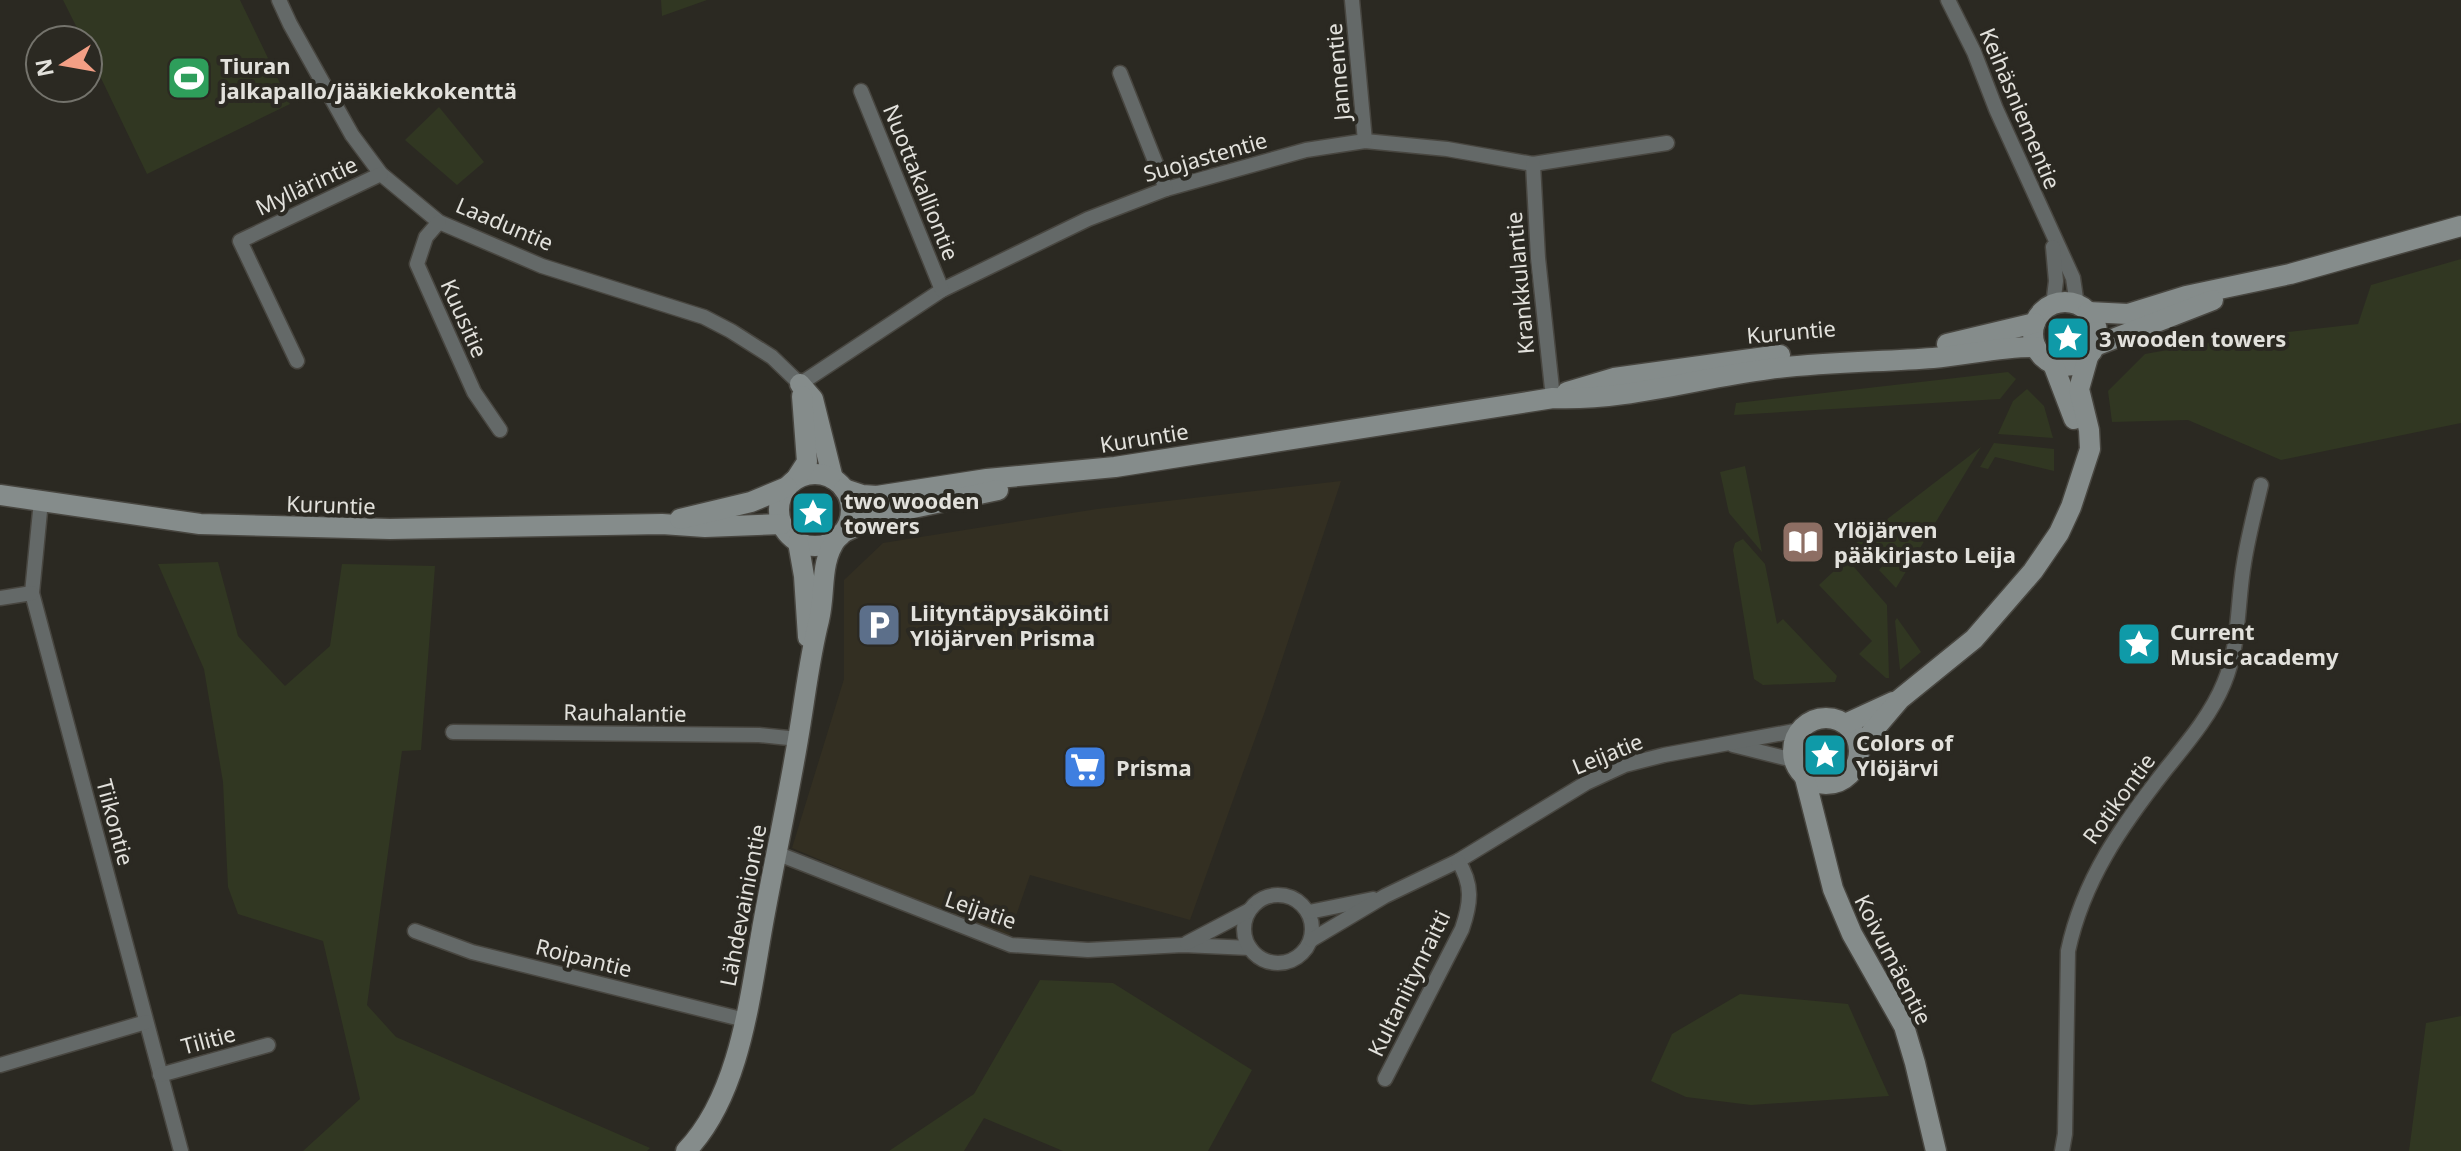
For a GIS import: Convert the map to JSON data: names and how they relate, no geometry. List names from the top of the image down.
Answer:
{
  "streets": {
    "main road": [
      "Laaduntie",
      "Kuruntie",
      "Lähdevainiontie",
      "Koivumäentie"
    ],
    "street": [
      "Jannentie",
      "Keihäsniementie",
      "Suojastentie",
      "Nuottakalliontie",
      "Myllärintie",
      "Krankkulantie",
      "Kuusitie",
      "Rauhalantie",
      "Leijatie",
      "Rotikontie",
      "Tiikontie",
      "Roipantie",
      "Kultaniitynraitti",
      "Tilitie"
    ]
  },
  "crossings": [
    ["Jannentie", "Suojastentie"],
    ["Keihäsniementie", "Kuruntie"],
    ["Suojastentie", "Nuottakalliontie"],
    ["Suojastentie", "Laaduntie"],
    ["Suojastentie", "Krankkulantie"],
    ["Myllärintie", "Laaduntie"],
    ["Laaduntie", "Kuusitie"],
    ["Laaduntie", "Kuruntie"],
    ["Laaduntie", "Lähdevainiontie"],
    ["Krankkulantie", "Kuruntie"],
    ["Kuruntie", "Tiikontie"],
    ["Kuruntie", "Lähdevainiontie"],
    ["Rauhalantie", "Lähdevainiontie"],
    ["Leijatie", "Lähdevainiontie"],
    ["Leijatie", "Koivumäentie"],
    ["Leijatie", "Kultaniitynraitti"],
    ["Tiikontie", "Tilitie"],
    ["Lähdevainiontie", "Roipantie"]
  ],
  "places": {
    "sports": ["Tiuran jalkapallo/jääkiekkokenttä"],
    "place": [
      "3 wooden towers",
      "two wooden towers",
      "Current Music academy",
      "Colors of Ylöjärvi"
    ],
    "library": ["Ylöjärven pääkirjasto Leija"],
    "parking": ["Liityntäpysäköinti Ylöjärven Prisma"],
    "supermarket": ["Prisma"]
  },
  "north": "left"
}
